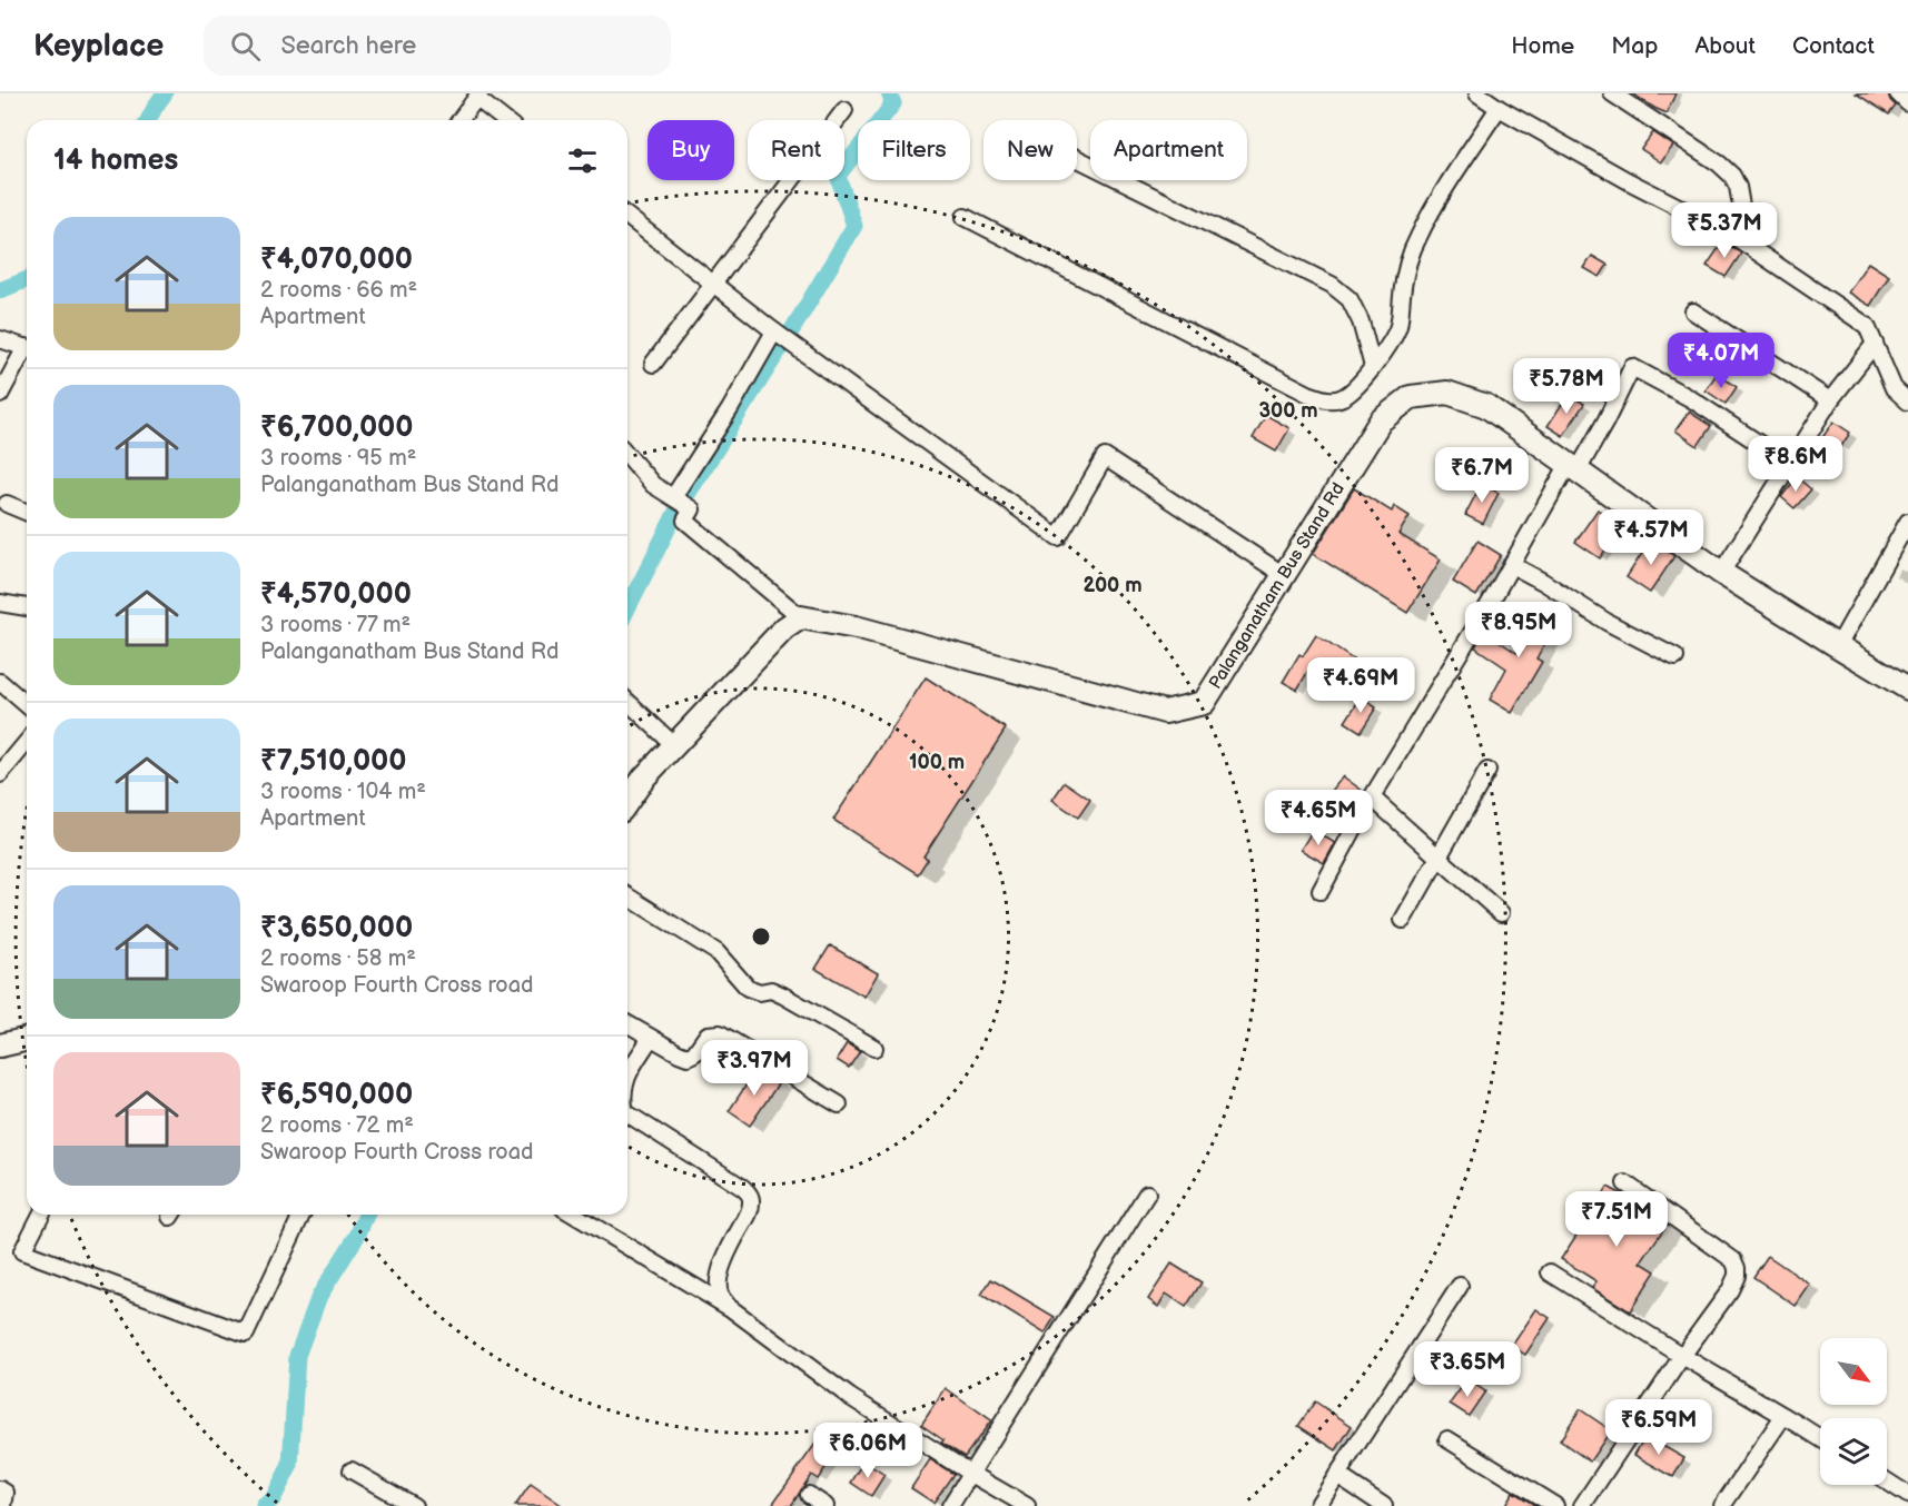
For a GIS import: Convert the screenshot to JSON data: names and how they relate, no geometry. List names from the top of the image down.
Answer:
{
  "streets": {
    "street": ["Palanganatham Bus Stand Rd"]
  },
  "north": "bottom right",
  "page": {
    "header": "Keyplace",
    "search": "Search here",
    "nav": [
      "Home",
      "Map",
      "About",
      "Contact"
    ],
    "chip": [
      "Buy",
      "Rent",
      "Filters",
      "New",
      "Apartment"
    ],
    "heading": "14 homes",
    "list": [
      {
        "name": "₹4,070,000",
        "note": "2 rooms · 66 m² · Apartment"
      },
      {
        "name": "₹6,700,000",
        "note": "3 rooms · 95 m² · Palanganatham Bus Stand Rd"
      },
      {
        "name": "₹4,570,000",
        "note": "3 rooms · 77 m² · Palanganatham Bus Stand Rd"
      },
      {
        "name": "₹7,510,000",
        "note": "3 rooms · 104 m² · Apartment"
      },
      {
        "name": "₹3,650,000",
        "note": "2 rooms · 58 m² · Swaroop Fourth Cross road"
      },
      {
        "name": "₹6,590,000",
        "note": "2 rooms · 72 m² · Swaroop Fourth Cross road"
      }
    ],
    "price": [
      "₹5.37M",
      "₹4.07M",
      "₹5.78M",
      "₹8.6M",
      "₹6.7M",
      "₹4.57M",
      "₹8.95M",
      "₹4.69M",
      "₹4.65M",
      "₹3.97M",
      "₹7.51M",
      "₹3.65M",
      "₹6.59M",
      "₹6.06M"
    ]
  },
  "rings": ["300 m", "200 m", "100 m"]
}
